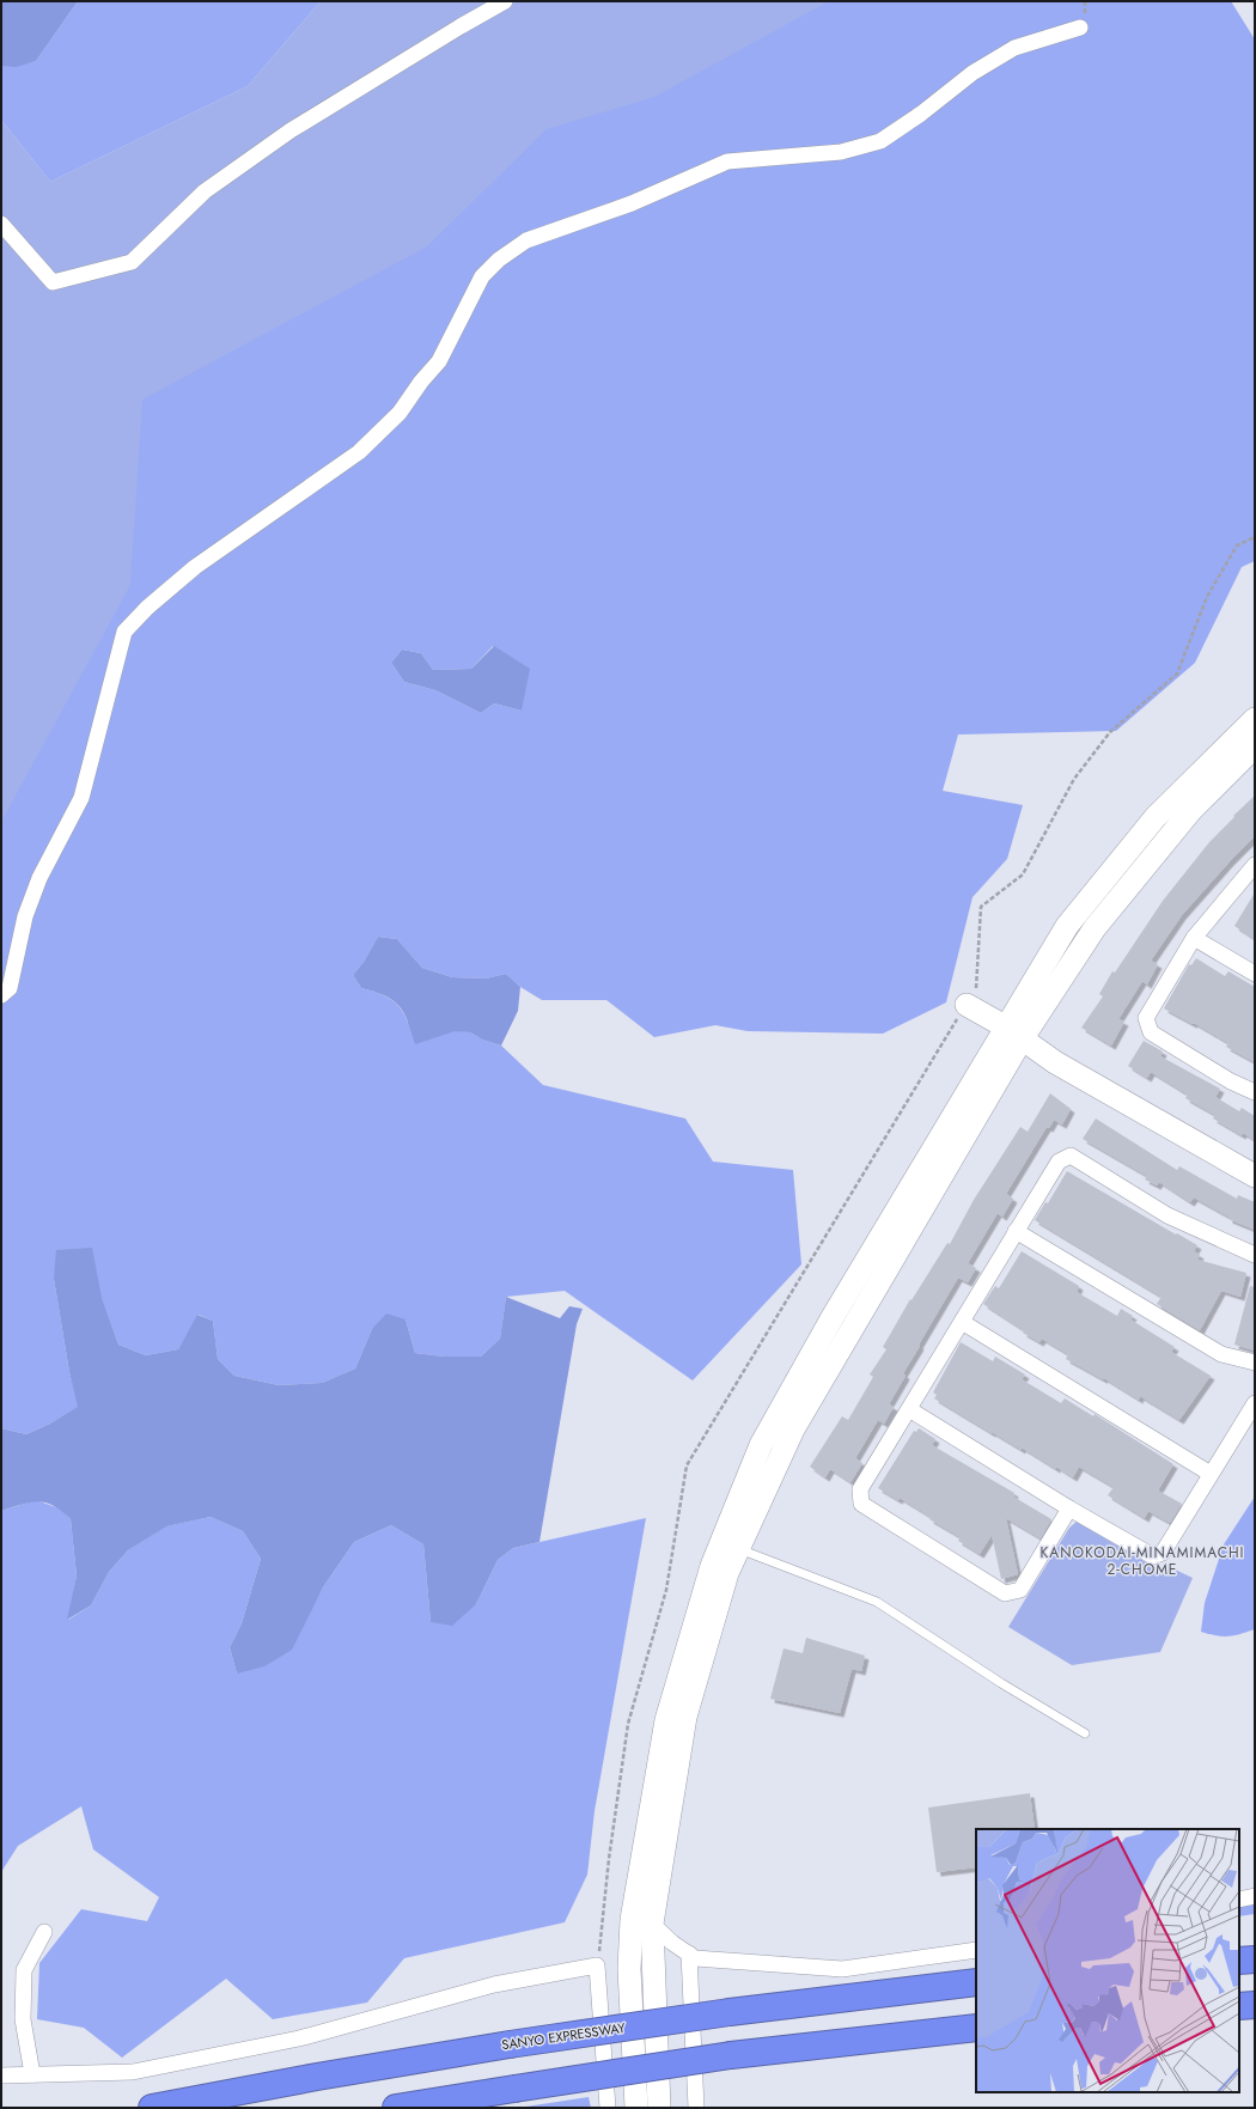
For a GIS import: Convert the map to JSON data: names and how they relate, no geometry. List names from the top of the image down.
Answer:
{
  "streets": {
    "highway": ["SANYO EXPRESSWAY"]
  },
  "districts": ["KANOKODAI-MINAMIMACHI 2-CHOME"]
}
